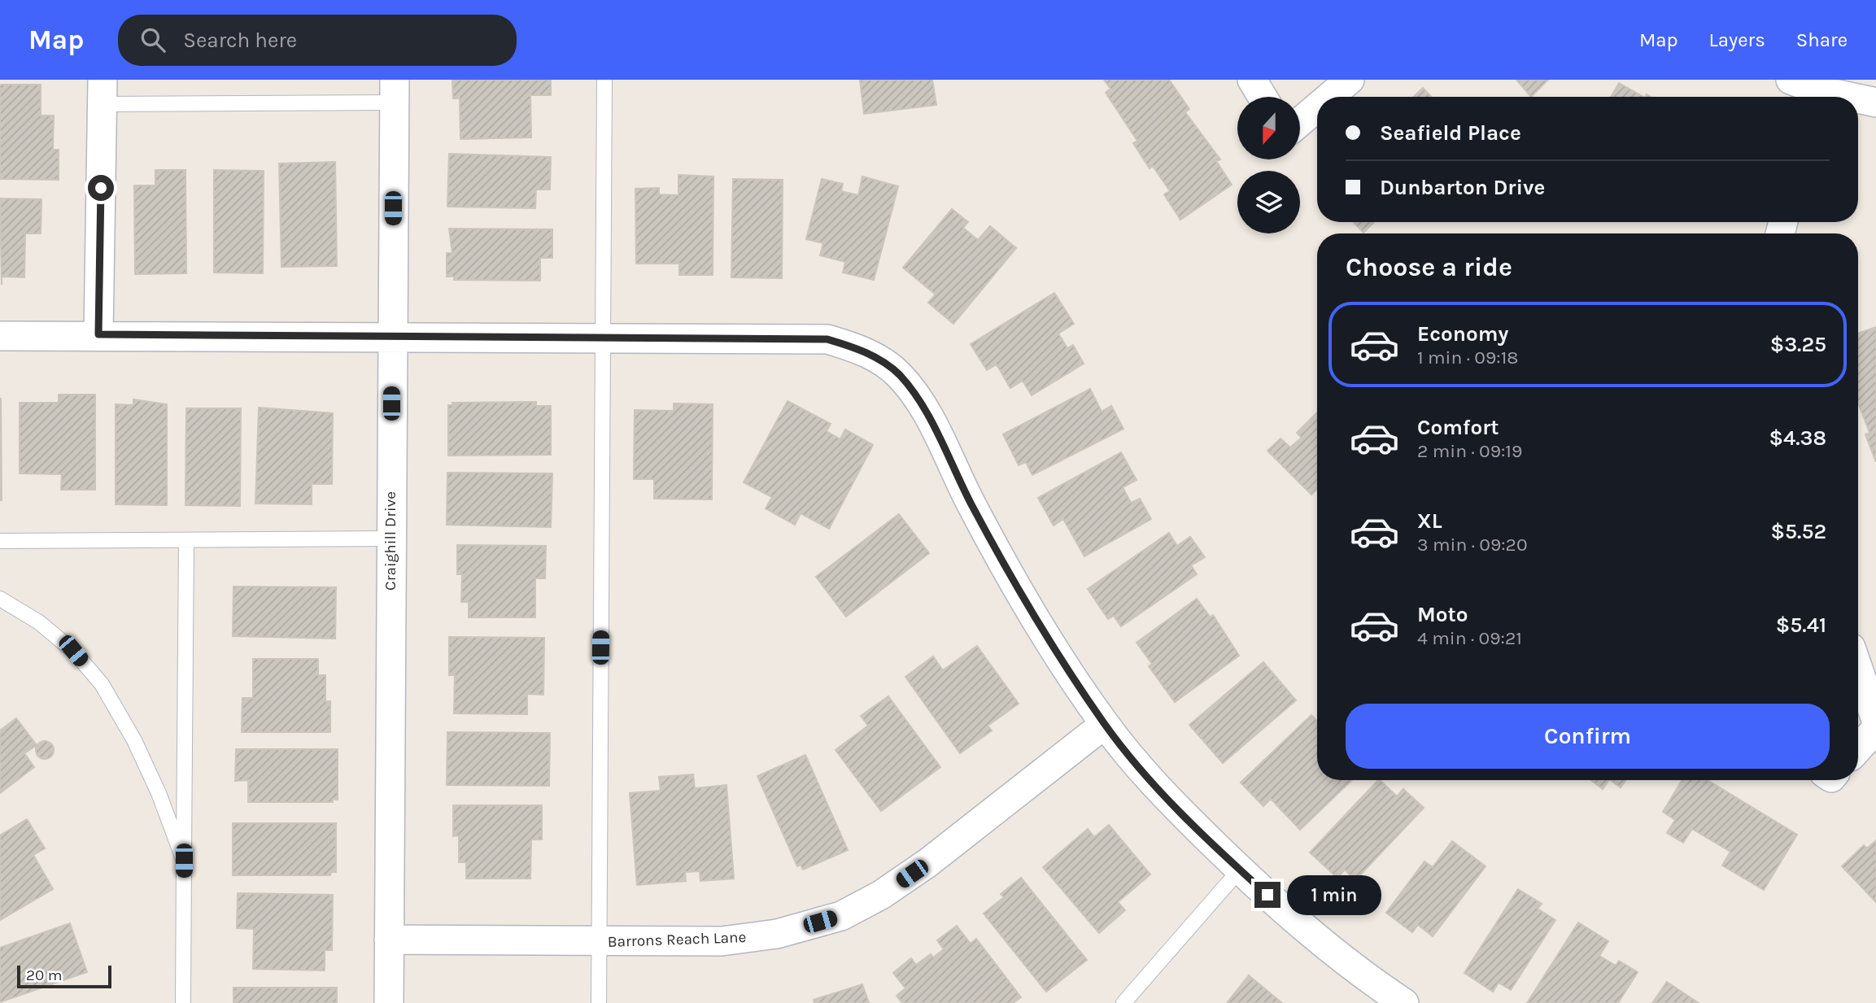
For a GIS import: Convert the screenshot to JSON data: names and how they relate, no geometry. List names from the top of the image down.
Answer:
{
  "streets": {
    "street": ["Craighill Drive", "Barrons Reach Lane"]
  },
  "crossings": [
    ["Craighill Drive", "Barrons Reach Lane"]
  ],
  "scale_bar": "20 m",
  "north": "bottom",
  "page": {
    "header": "Map",
    "search": "Search here",
    "nav": ["Map", "Layers", "Share"],
    "banner": ["Seafield Place", "Dunbarton Drive"],
    "heading": "Choose a ride",
    "list": [
      {
        "name": "Economy",
        "note": "1 min · 09:18",
        "value": "$3.25"
      },
      {
        "name": "Comfort",
        "note": "2 min · 09:19",
        "value": "$4.38"
      },
      {
        "name": "XL",
        "note": "3 min · 09:20",
        "value": "$5.52"
      },
      {
        "name": "Moto",
        "note": "4 min · 09:21",
        "value": "$5.41"
      }
    ],
    "buttons": "Confirm",
    "bubble": "1 min",
    "scale": "20 m"
  }
}
